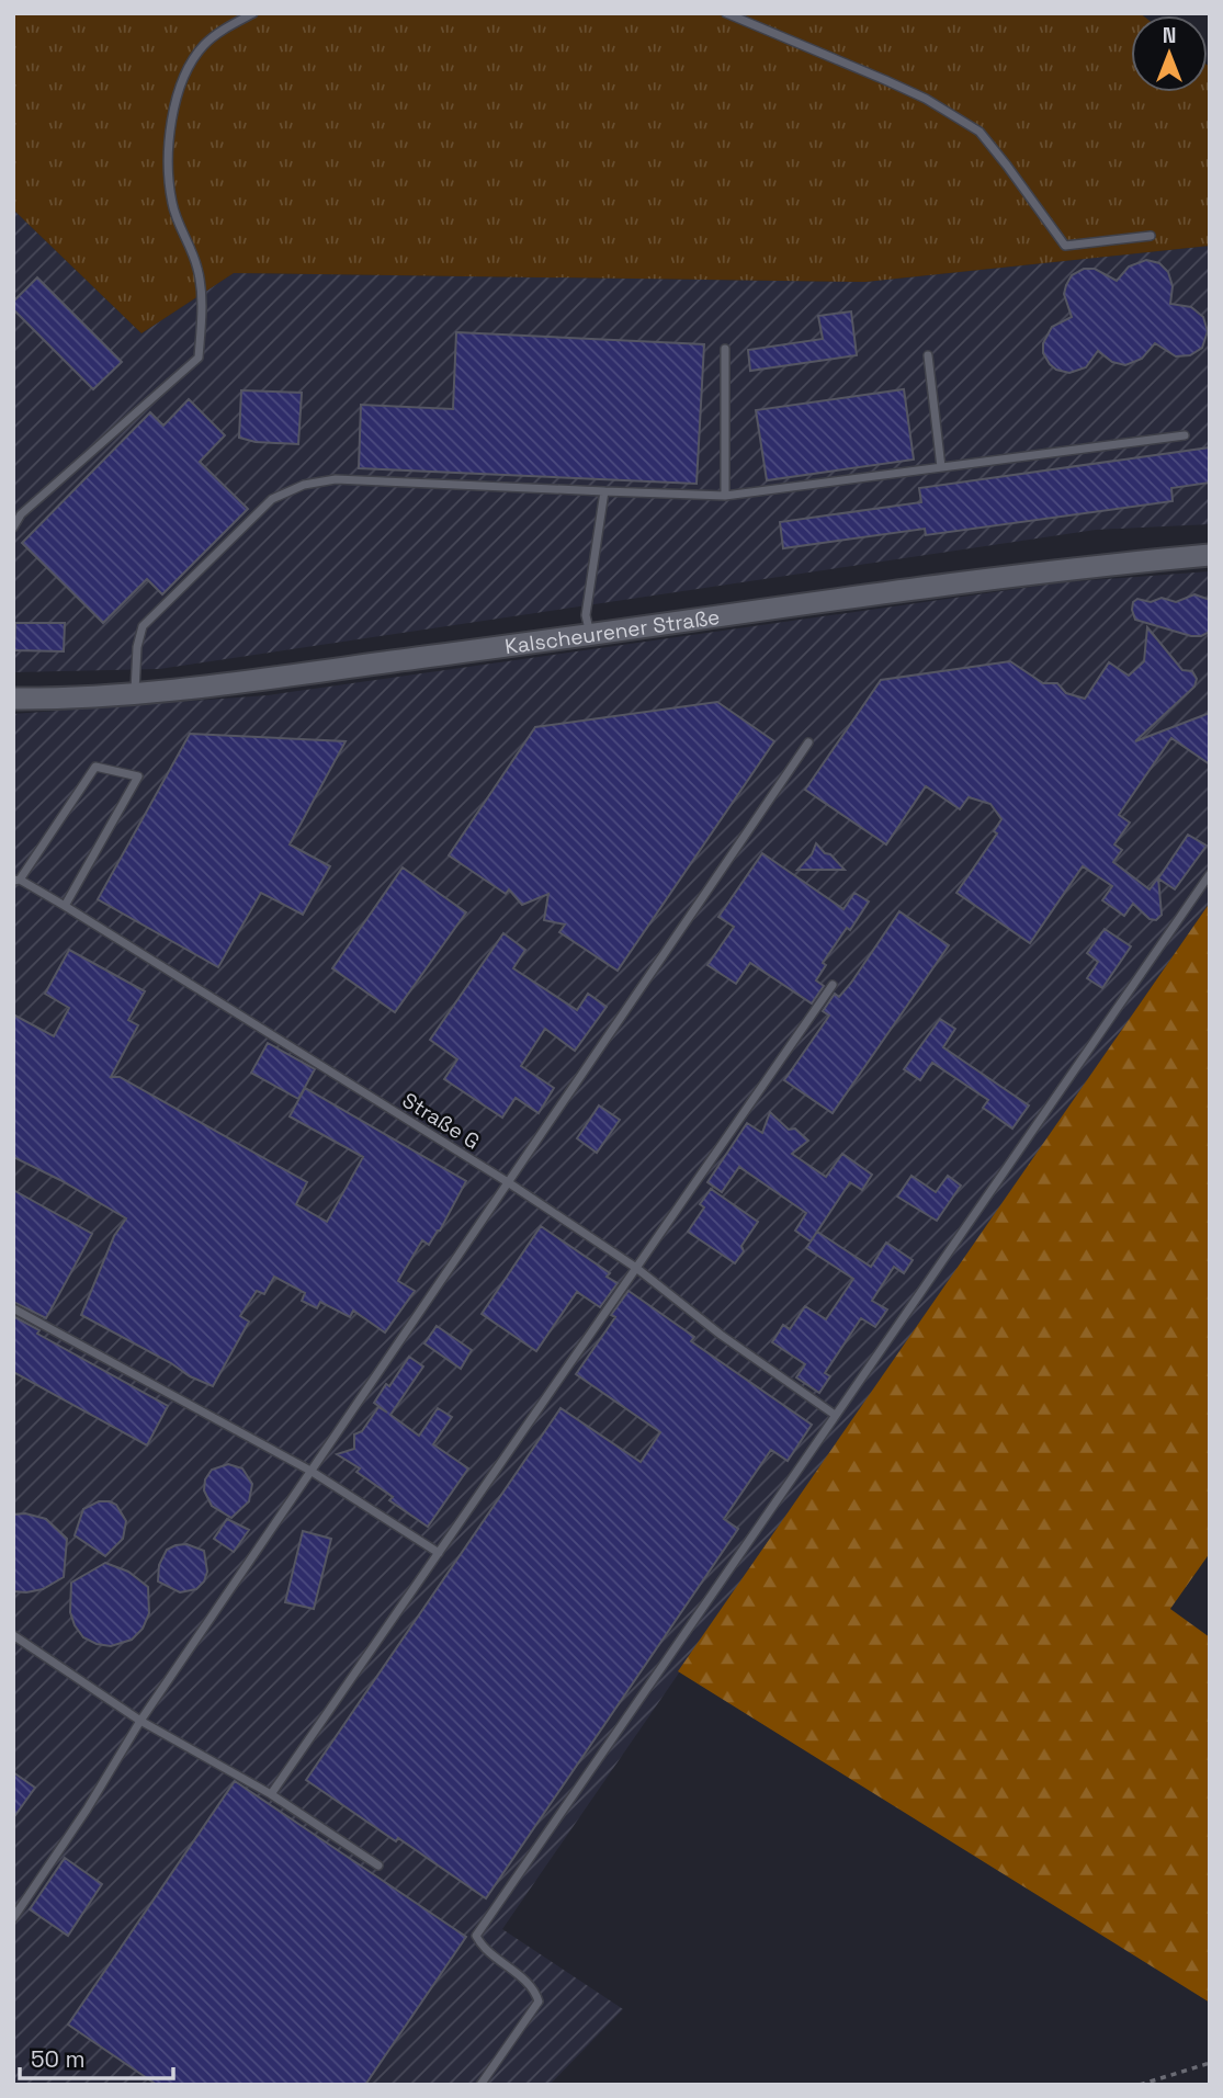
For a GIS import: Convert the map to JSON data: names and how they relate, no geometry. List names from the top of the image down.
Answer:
{
  "streets": {
    "main road": ["Kalscheurener Straße"],
    "lane": ["Straße G"]
  },
  "scale_bar": "50 m",
  "north": "top"
}
